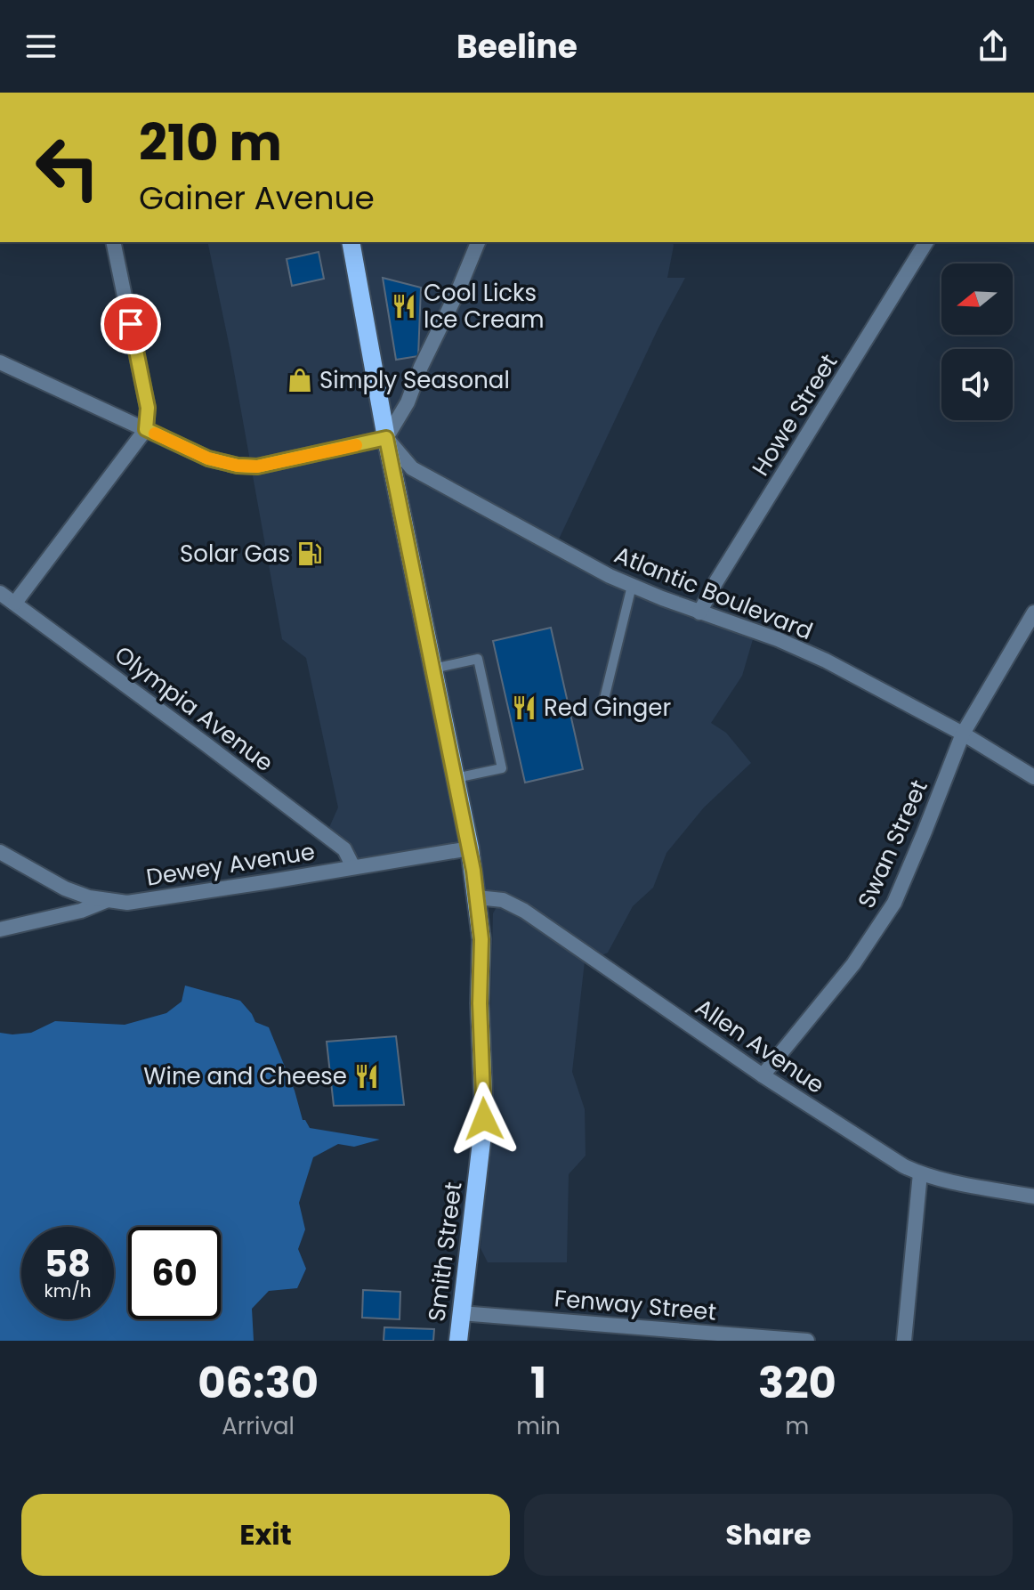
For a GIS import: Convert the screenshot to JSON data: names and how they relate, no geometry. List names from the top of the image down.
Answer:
{
  "streets": {
    "main road": ["Smith Street"],
    "street": [
      "Howe Street",
      "Atlantic Boulevard",
      "Olympia Avenue",
      "Swan Street",
      "Dewey Avenue",
      "Allen Avenue",
      "Fenway Street"
    ]
  },
  "crossings": [
    ["Howe Street", "Atlantic Boulevard"],
    ["Atlantic Boulevard", "Swan Street"],
    ["Atlantic Boulevard", "Smith Street"],
    ["Olympia Avenue", "Dewey Avenue"],
    ["Swan Street", "Allen Avenue"],
    ["Dewey Avenue", "Smith Street"],
    ["Allen Avenue", "Smith Street"],
    ["Smith Street", "Fenway Street"]
  ],
  "places": {
    "restaurant": ["Cool Licks Ice Cream", "Red Ginger", "Wine and Cheese"],
    "shop": ["Simply Seasonal"],
    "fuel station": ["Solar Gas"]
  },
  "north": "left",
  "page": {
    "header": "Beeline",
    "turn": ["210 m", "Gainer Avenue"],
    "speed": "58 km/h",
    "limit": "60",
    "eta": [
      "06:30",
      "Arrival",
      "1",
      "min",
      "320",
      "m"
    ],
    "buttons": ["Exit", "Share"]
  }
}
